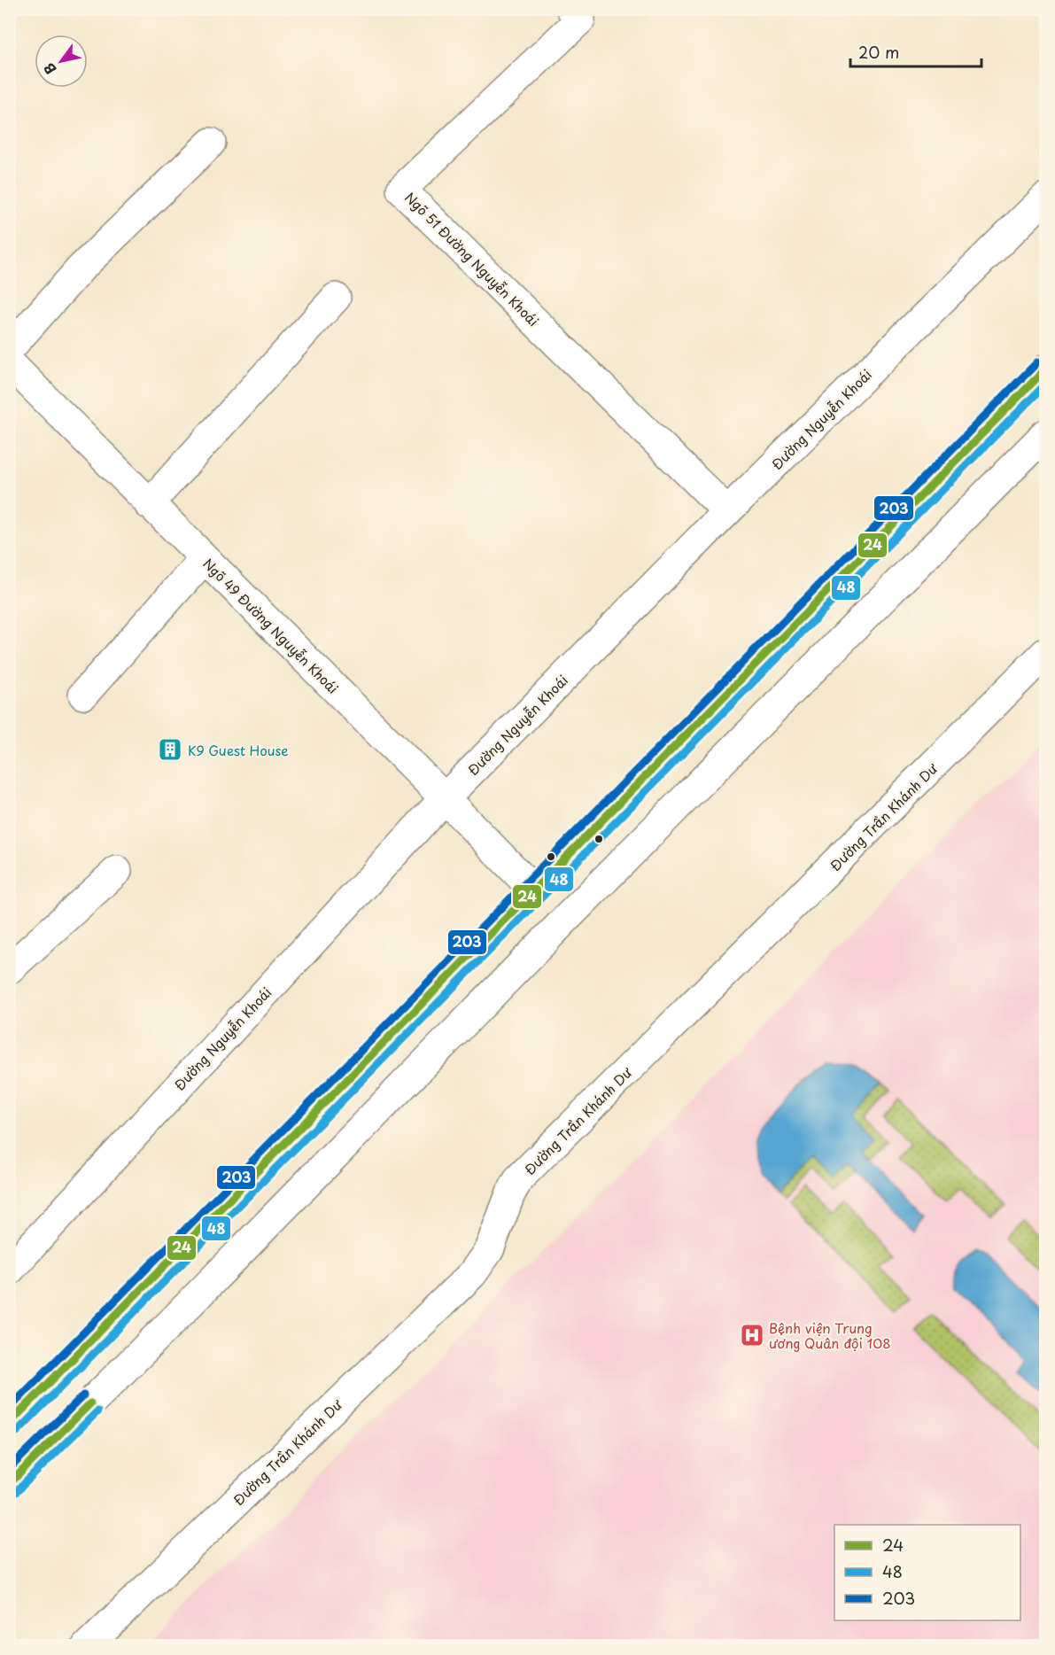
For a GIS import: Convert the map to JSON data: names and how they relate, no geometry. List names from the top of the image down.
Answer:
{
  "streets": {
    "main road": [
      "Ngõ 51 Đường Nguyễn Khoái",
      "Đường Nguyễn Khoái",
      "Ngõ 49 Đường Nguyễn Khoái",
      "Đường Trần Khánh Dư"
    ]
  },
  "crossings": [
    ["Ngõ 51 Đường Nguyễn Khoái", "Đường Nguyễn Khoái"],
    ["Đường Nguyễn Khoái", "Ngõ 49 Đường Nguyễn Khoái"]
  ],
  "places": {
    "building": ["K9 Guest House"],
    "hospital": ["Bệnh viện Trung ương Quân đội 108"]
  },
  "lines": ["transit line 203", "transit line 24", "transit line 48"],
  "legend": ["24", "48", "203"],
  "scale_bar": "20 m",
  "north": "bottom left"
}
